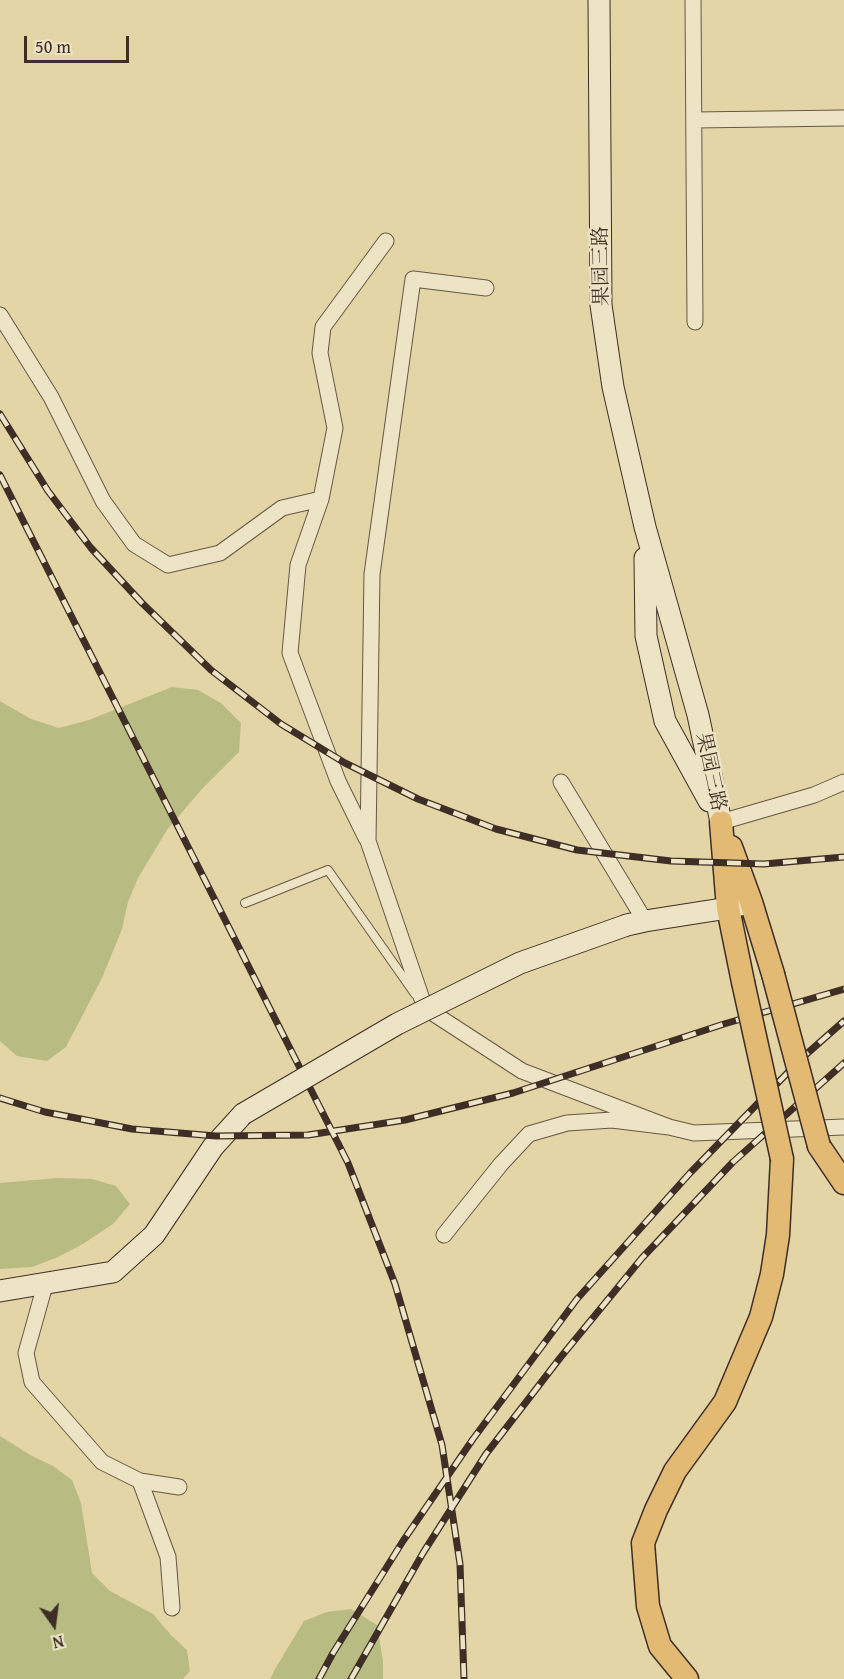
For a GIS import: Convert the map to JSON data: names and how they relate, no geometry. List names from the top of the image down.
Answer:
{
  "streets": {
    "street": ["果园三路"]
  },
  "scale_bar": "50 m",
  "north": "bottom"
}
